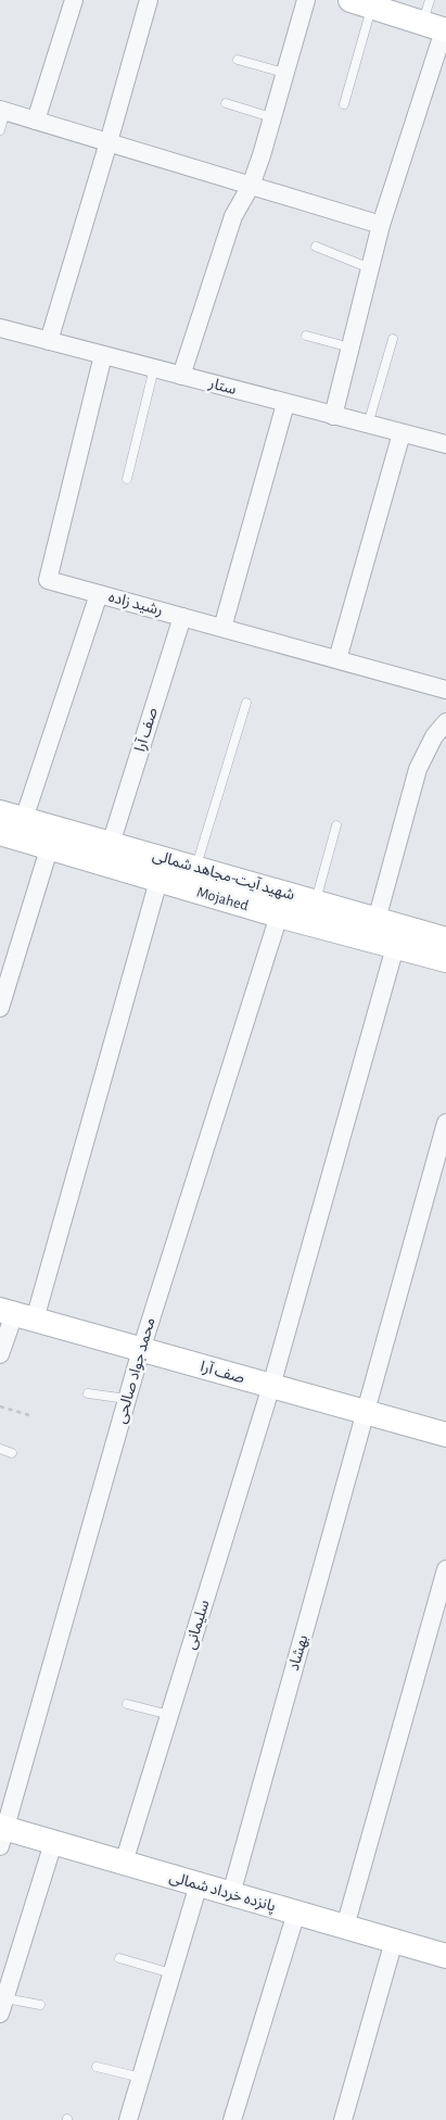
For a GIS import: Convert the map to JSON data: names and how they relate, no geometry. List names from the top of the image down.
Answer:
{
  "streets": {
    "street": [
      "ستار",
      "رشید زاده",
      "صف آرا",
      "شهید آیت-مجاهد شمالی",
      "Mojahed",
      "محمد جواد صالحی",
      "سلیمانی",
      "بهشاد",
      "پانزده خرداد شمالی"
    ]
  },
  "crossings": [
    ["ستار", "رشید زاده"],
    ["رشید زاده", "صف آرا"],
    ["صف آرا", "شهید آیت-مجاهد شمالی"],
    ["صف آرا", "محمد جواد صالحی"],
    ["صف آرا", "سلیمانی"],
    ["صف آرا", "بهشاد"],
    ["Mojahed", "محمد جواد صالحی"],
    ["Mojahed", "سلیمانی"],
    ["محمد جواد صالحی", "پانزده خرداد شمالی"],
    ["سلیمانی", "پانزده خرداد شمالی"],
    ["بهشاد", "پانزده خرداد شمالی"]
  ]
}
